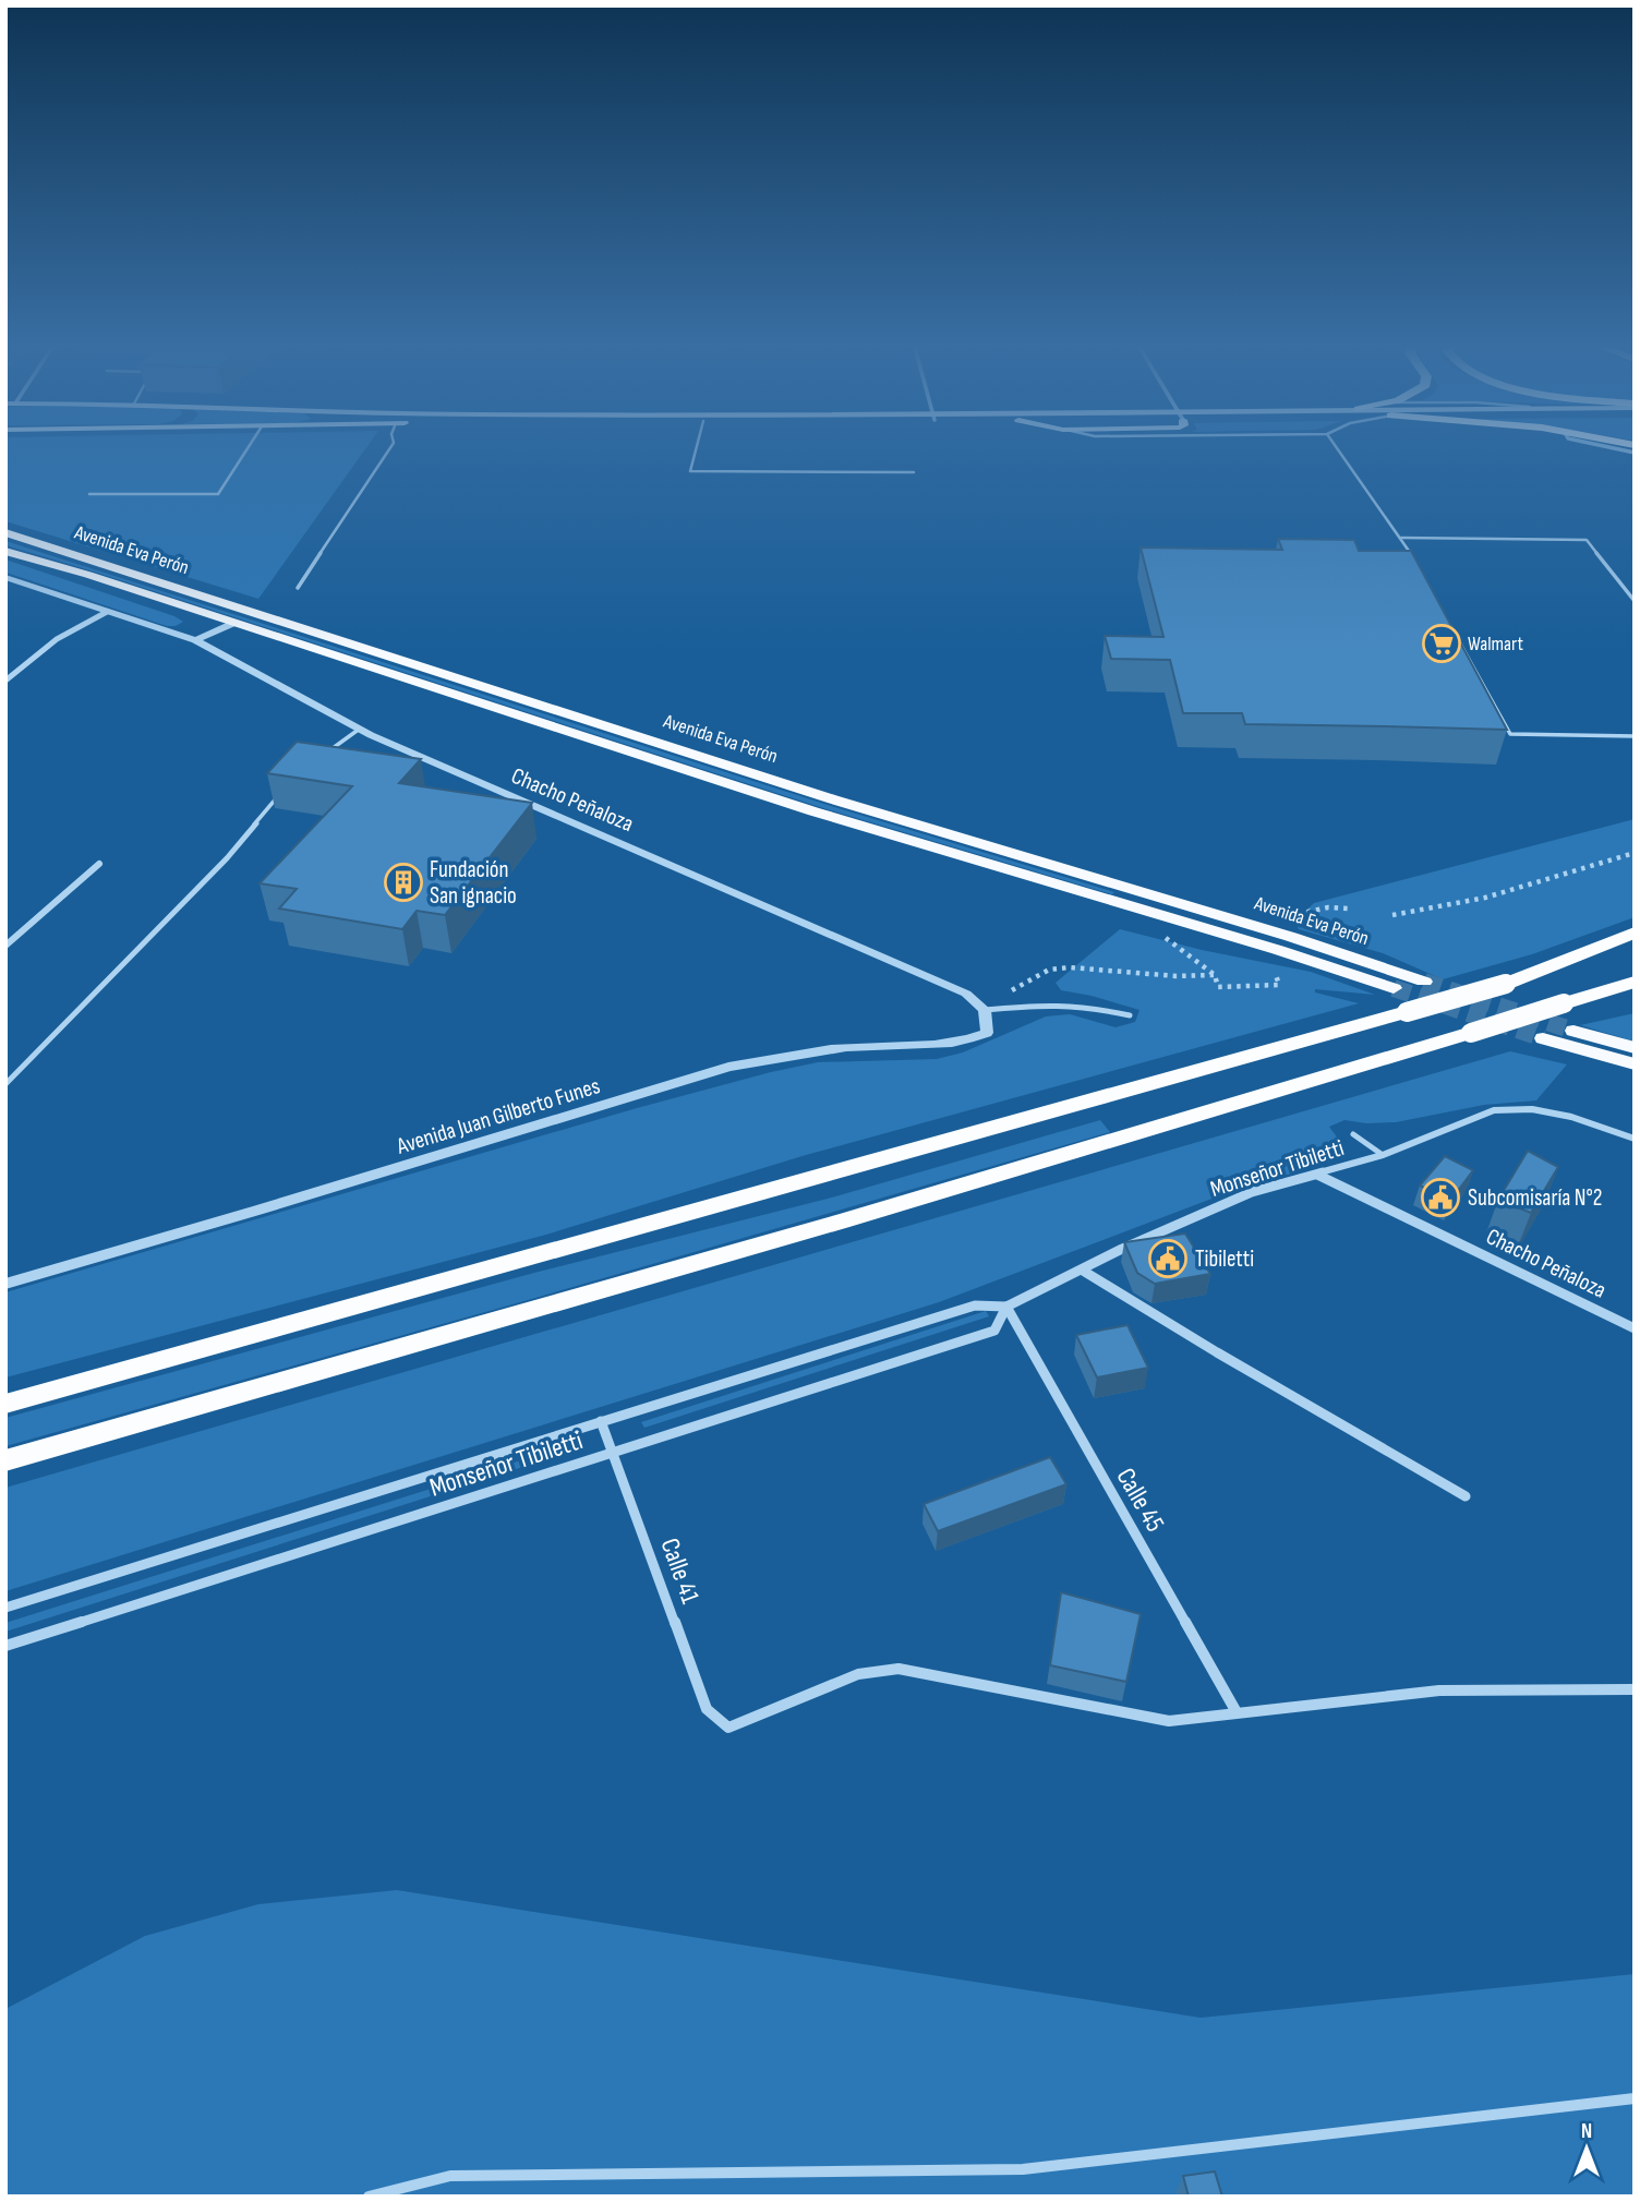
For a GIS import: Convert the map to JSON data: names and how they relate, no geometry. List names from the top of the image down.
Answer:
{
  "streets": {
    "main road": ["Avenida Eva Perón"],
    "street": [
      "Chacho Peñaloza",
      "Avenida Juan Gilberto Funes",
      "Monseñor Tibiletti",
      "Calle 45",
      "Calle 41"
    ]
  },
  "crossings": [
    ["Chacho Peñaloza", "Avenida Juan Gilberto Funes"],
    ["Chacho Peñaloza", "Monseñor Tibiletti"],
    ["Monseñor Tibiletti", "Calle 45"],
    ["Monseñor Tibiletti", "Calle 41"],
    ["Calle 45", "Calle 41"]
  ],
  "places": {
    "supermarket": ["Walmart"],
    "building": ["Fundación San ignacio"],
    "public building": ["Subcomisaría N°2", "Tibiletti"]
  },
  "north": "top"
}
